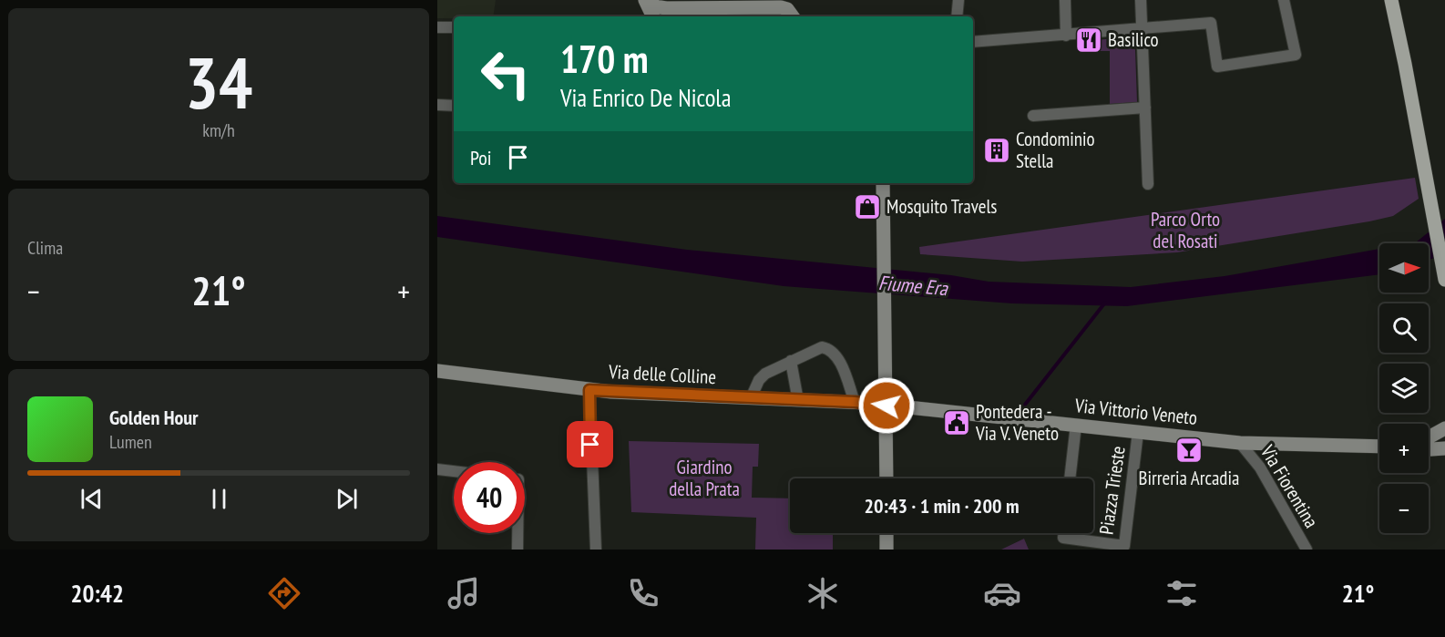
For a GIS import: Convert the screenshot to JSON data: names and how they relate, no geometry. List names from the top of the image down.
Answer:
{
  "streets": {
    "street": [
      "Via delle Colline",
      "Via Vittorio Veneto",
      "Via Fiorentina",
      "Piazza Trieste"
    ]
  },
  "crossings": [
    ["Via delle Colline", "Via Vittorio Veneto"],
    ["Via Vittorio Veneto", "Via Fiorentina"],
    ["Via Vittorio Veneto", "Piazza Trieste"]
  ],
  "water": ["Fiume Era"],
  "parks": ["Parco Orto del Rosati", "Giardino della Prata"],
  "places": {
    "restaurant": ["Basilico"],
    "building": ["Condominio Stella"],
    "shop": ["Mosquito Travels"],
    "public building": ["Pontedera - Via V. Veneto"],
    "bar": ["Birreria Arcadia"]
  },
  "north": "right",
  "page": {
    "tile": [
      ["34", "km/h"],
      "Clima"
    ],
    "turn": ["170 m", "Via Enrico De Nicola"],
    "then": "Poi",
    "map_buttons": ["+", "−"],
    "heat": ["−", "21°", "+"],
    "song": ["Golden Hour", "Lumen"],
    "limit": "40",
    "trip": "20:43 · 1 min · 200 m",
    "tabs": ["20:42", "21°"]
  }
}
